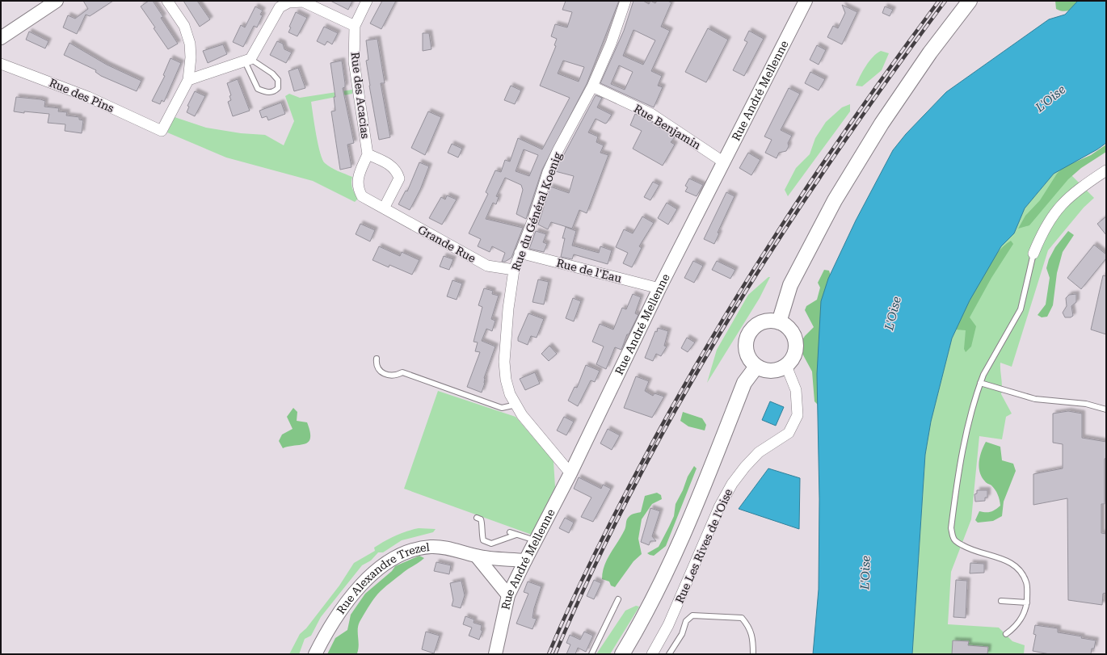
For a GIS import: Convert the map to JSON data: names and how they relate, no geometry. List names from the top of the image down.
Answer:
{
  "streets": {
    "street": [
      "Rue André Mellenne",
      "Rue des Pins",
      "Rue des Acacias",
      "Rue Benjamin",
      "Rue du Général Koenig",
      "Grande Rue",
      "Rue de l'Eau",
      "Rue Les Rives de l'Oise",
      "Rue Alexandre Trezel"
    ]
  },
  "crossings": [
    ["Rue André Mellenne", "Rue Benjamin"],
    ["Rue André Mellenne", "Rue du Général Koenig"],
    ["Rue André Mellenne", "Rue de l'Eau"],
    ["Rue André Mellenne", "Rue Alexandre Trezel"],
    ["Rue des Acacias", "Grande Rue"],
    ["Rue Benjamin", "Rue du Général Koenig"],
    ["Rue du Général Koenig", "Grande Rue"],
    ["Rue du Général Koenig", "Rue de l'Eau"]
  ],
  "water": ["L'Oise"]
}
